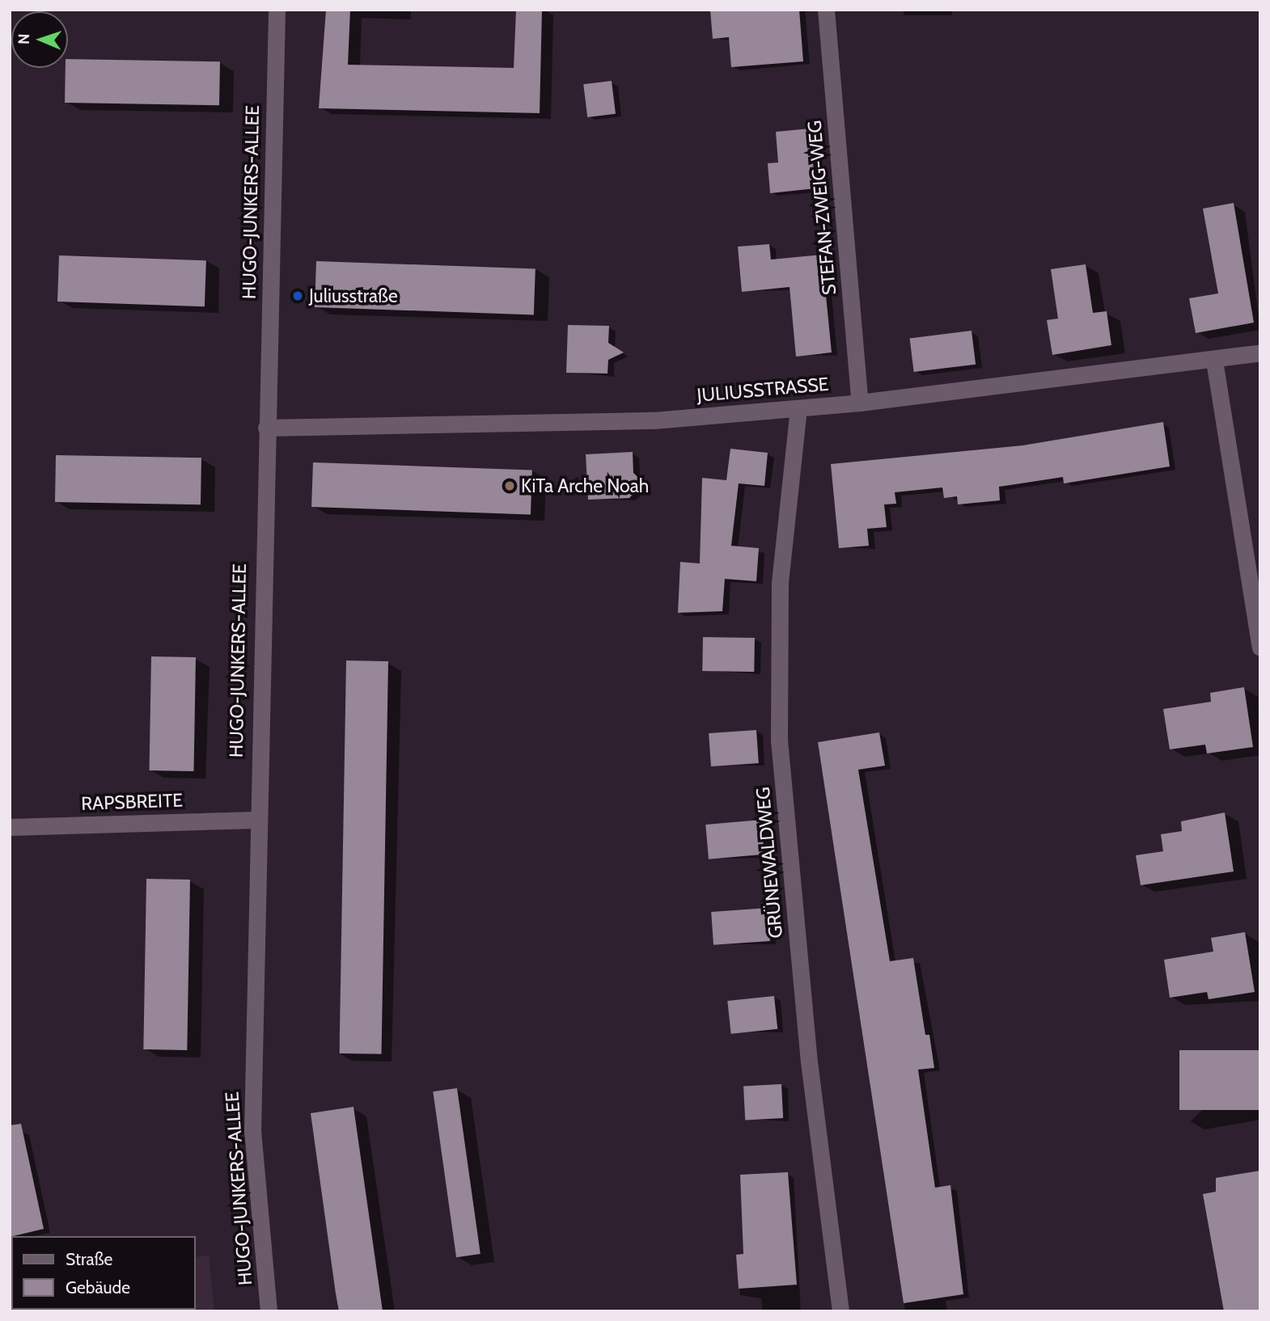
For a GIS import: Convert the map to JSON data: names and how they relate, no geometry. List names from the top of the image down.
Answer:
{
  "streets": {
    "street": [
      "HUGO-JUNKERS-ALLEE",
      "STEFAN-ZWEIG-WEG",
      "JULIUSSTRASSE",
      "RAPSBREITE",
      "GRÜNEWALDWEG"
    ]
  },
  "crossings": [
    ["HUGO-JUNKERS-ALLEE", "JULIUSSTRASSE"],
    ["HUGO-JUNKERS-ALLEE", "RAPSBREITE"],
    ["STEFAN-ZWEIG-WEG", "JULIUSSTRASSE"],
    ["JULIUSSTRASSE", "GRÜNEWALDWEG"]
  ],
  "places": ["Juliusstraße", "KiTa Arche Noah"],
  "legend": ["Straße", "Gebäude"],
  "north": "left"
}
